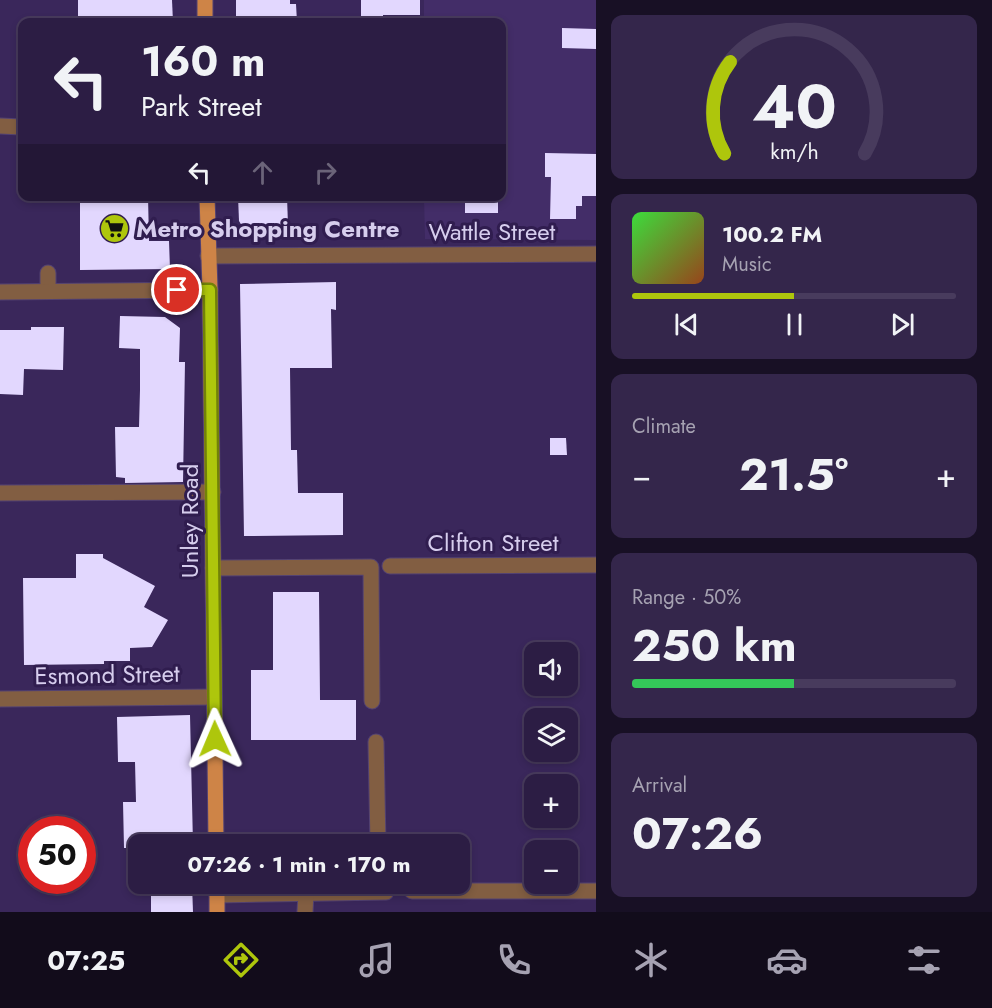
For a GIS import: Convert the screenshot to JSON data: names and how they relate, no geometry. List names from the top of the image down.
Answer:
{
  "streets": {
    "main road": ["Unley Road"],
    "street": ["Wattle Street", "Clifton Street", "Esmond Street"]
  },
  "crossings": [
    ["Wattle Street", "Unley Road"],
    ["Unley Road", "Esmond Street"]
  ],
  "places": {
    "supermarket": ["Metro Shopping Centre"]
  },
  "page": {
    "turn": ["160 m", "Park Street"],
    "song": ["100.2 FM", "Music"],
    "tile": [
      "Climate",
      ["Range · 50%", "250 km"],
      ["Arrival", "07:26"]
    ],
    "heat": ["−", "21.5°", "+"],
    "map_buttons": ["+", "−"],
    "limit": "50",
    "trip": "07:26 · 1 min · 170 m",
    "tabs": "07:25",
    "gauge": ["40", "km/h"]
  }
}
